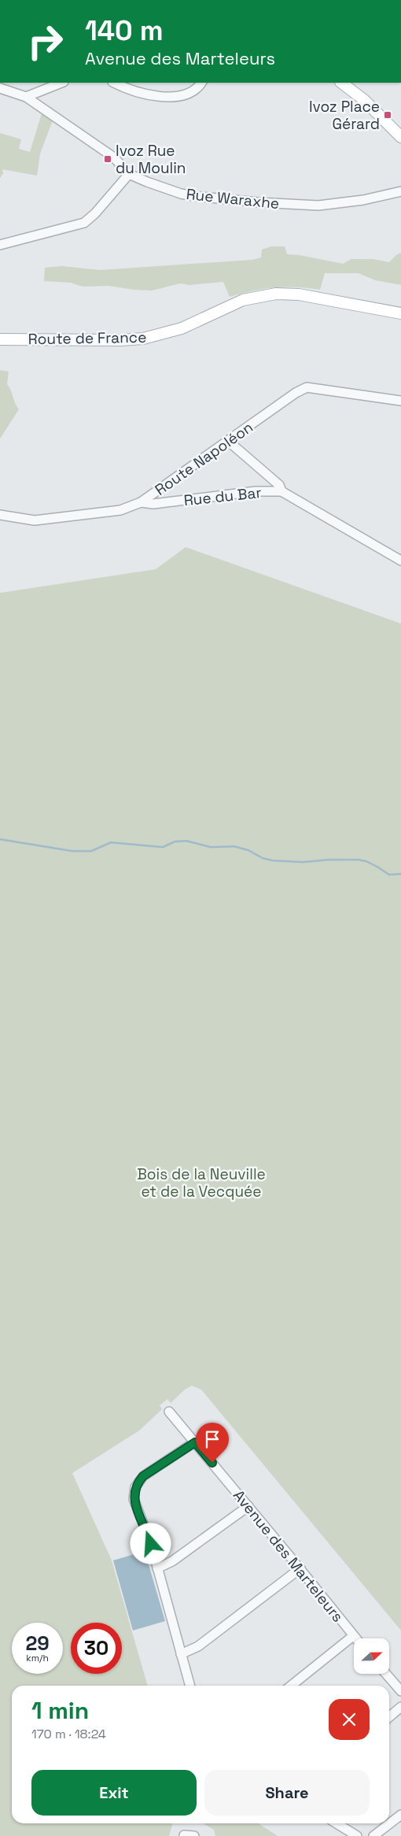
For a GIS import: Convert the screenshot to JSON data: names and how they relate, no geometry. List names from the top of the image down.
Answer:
{
  "streets": {
    "main road": ["Route de France"],
    "street": [
      "Rue Waraxhe",
      "Route Napoléon",
      "Rue du Bar",
      "Avenue des Marteleurs"
    ]
  },
  "crossings": [
    ["Route Napoléon", "Rue du Bar"]
  ],
  "parks": ["Bois de la Neuville et de la Vecquée"],
  "places": {
    "transit": ["Ivoz Place Gérard", "Ivoz Rue du Moulin"]
  },
  "north": "right",
  "page": {
    "turn": ["140 m", "Avenue des Marteleurs"],
    "speed": "29 km/h",
    "limit": "30",
    "heading": ["1 min", "170 m · 18:24"],
    "buttons": ["Exit", "Share"]
  }
}
